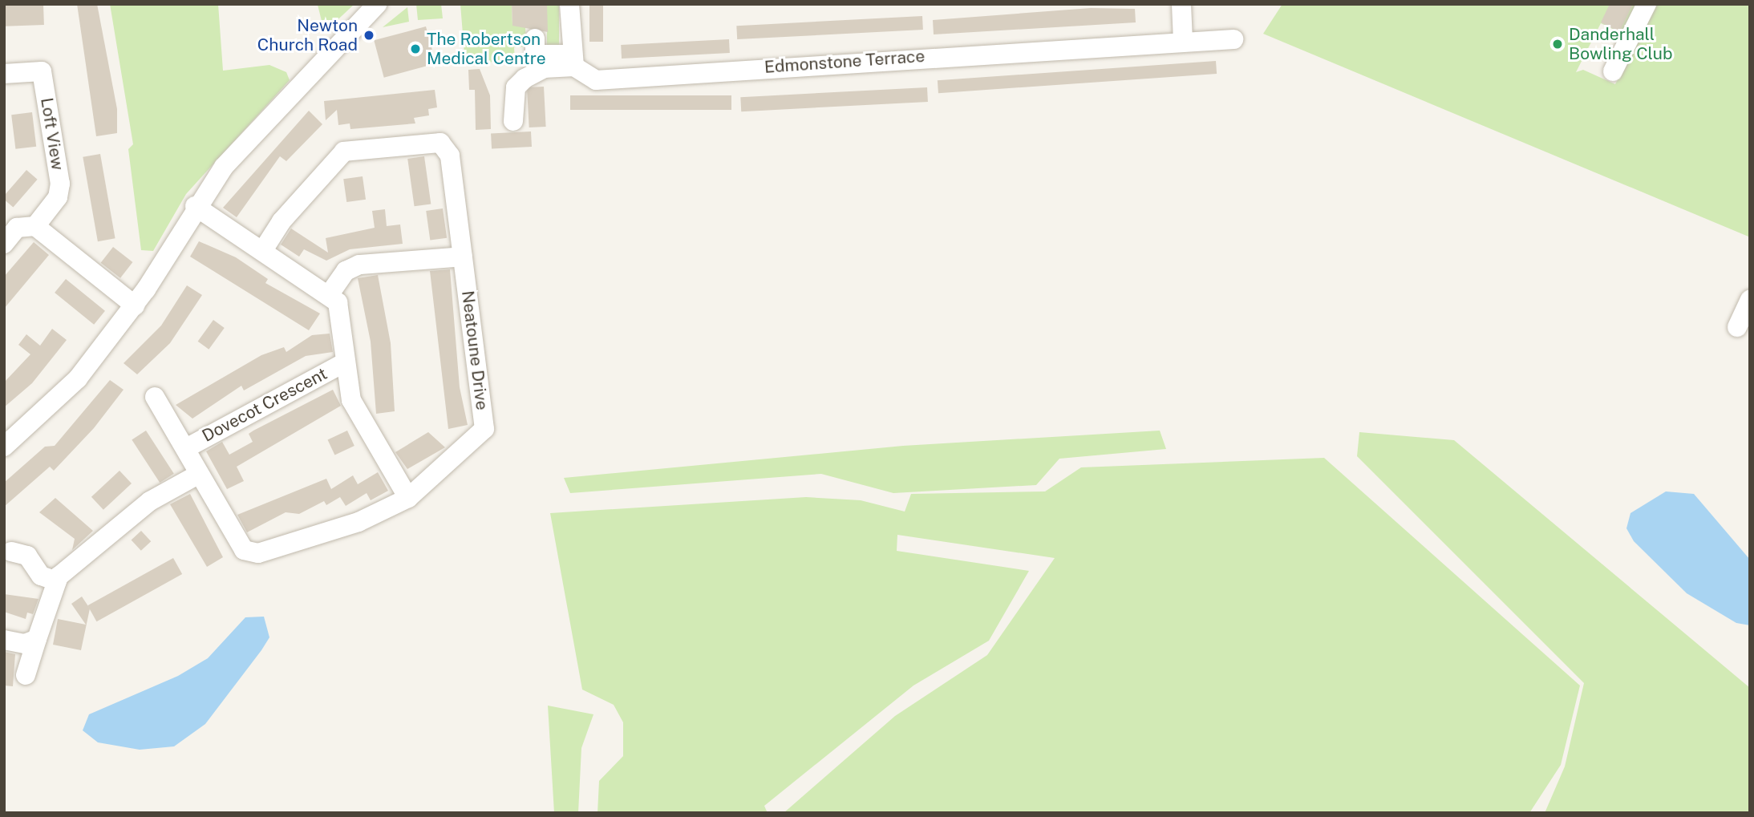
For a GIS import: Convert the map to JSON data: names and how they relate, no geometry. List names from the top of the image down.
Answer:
{
  "streets": {
    "street": [
      "Edmonstone Terrace",
      "Loft View",
      "Neatoune Drive",
      "Dovecot Crescent"
    ]
  },
  "crossings": [
    ["Neatoune Drive", "Dovecot Crescent"]
  ],
  "places": ["Newton Church Road", "Danderhall Bowling Club", "The Robertson Medical Centre"]
}
